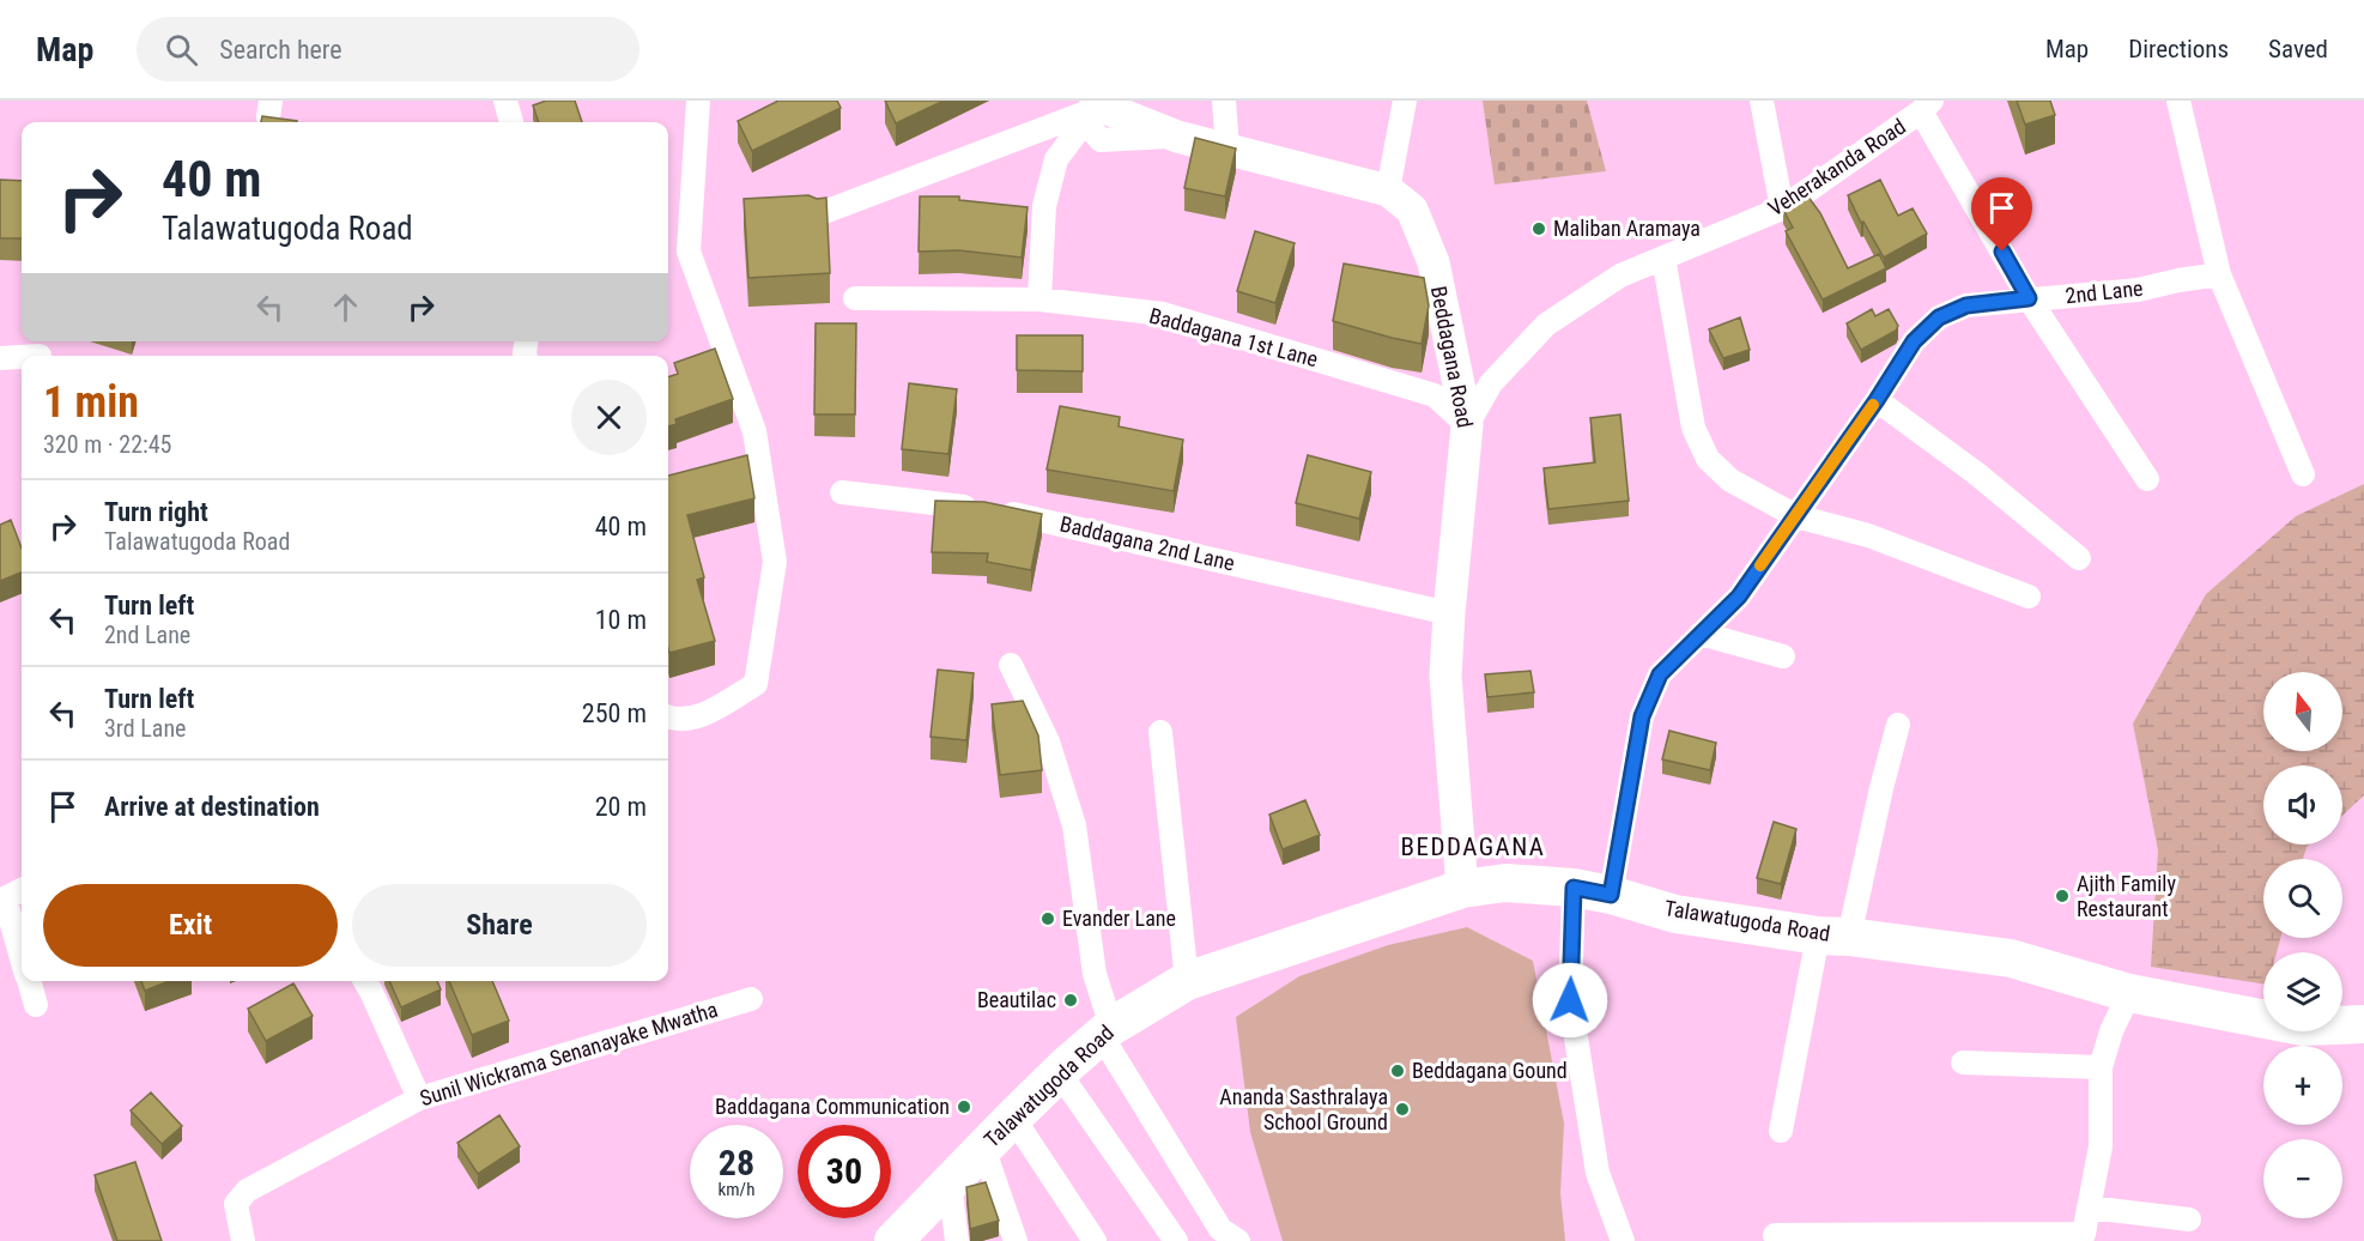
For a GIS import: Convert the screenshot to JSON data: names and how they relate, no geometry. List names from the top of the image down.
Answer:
{
  "streets": {
    "main road": ["Talawatugoda Road"],
    "street": [
      "Veherakanda Road",
      "2nd Lane",
      "Baddagana 1st Lane",
      "Beddagana Road",
      "Baddagana 2nd Lane",
      "Sunil Wickrama Senanayake Mwatha"
    ]
  },
  "crossings": [
    ["Veherakanda Road", "Baddagana 1st Lane"],
    ["Veherakanda Road", "Beddagana Road"],
    ["2nd Lane", "Talawatugoda Road"],
    ["Baddagana 1st Lane", "Beddagana Road"],
    ["Beddagana Road", "Baddagana 2nd Lane"],
    ["Beddagana Road", "Talawatugoda Road"]
  ],
  "districts": ["BEDDAGANA"],
  "places": [
    "Maliban Aramaya",
    "Ajith Family Restaurant",
    "Evander Lane",
    "Beautilac",
    "Beddagana Gound",
    "Baddagana Communication",
    "Ananda Sasthralaya School Ground"
  ],
  "north": "top",
  "page": {
    "header": "Map",
    "search": "Search here",
    "nav": ["Map", "Directions", "Saved"],
    "turn": ["40 m", "Talawatugoda Road"],
    "heading": ["1 min", "320 m · 22:45"],
    "list": [
      {
        "name": "Turn right",
        "note": "Talawatugoda Road",
        "value": "40 m"
      },
      {
        "name": "Turn left",
        "note": "2nd Lane",
        "value": "10 m"
      },
      {
        "name": "Turn left",
        "note": "3rd Lane",
        "value": "250 m"
      },
      {
        "name": "Arrive at destination",
        "value": "20 m"
      }
    ],
    "map_buttons": ["+", "−"],
    "buttons": ["Exit", "Share"],
    "speed": "28 km/h",
    "limit": "30"
  }
}
